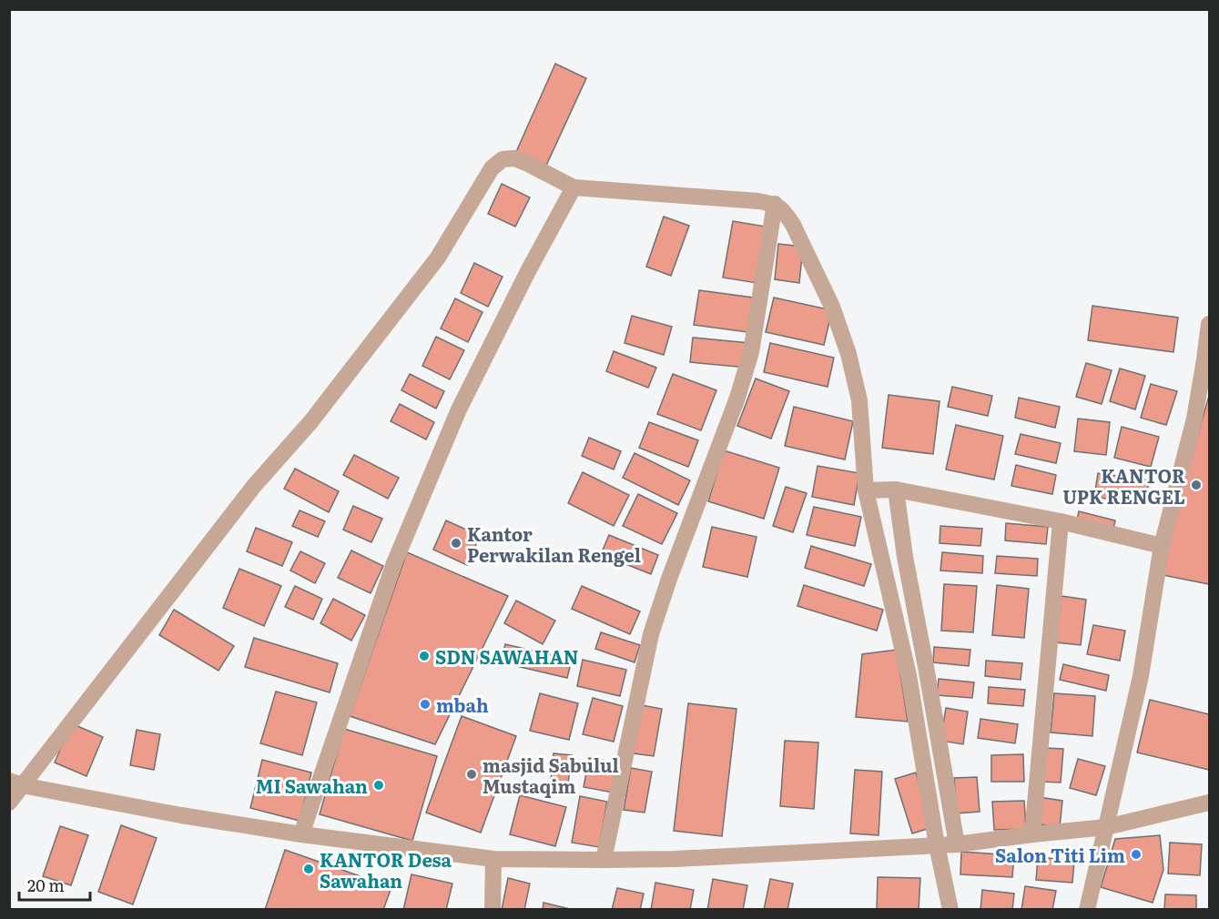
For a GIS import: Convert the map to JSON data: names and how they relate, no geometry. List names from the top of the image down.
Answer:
{
  "places": [
    "KANTOR UPK RENGEL",
    "Kantor Perwakilan Rengel",
    "SDN SAWAHAN",
    "mbah",
    "masjid Sabulul Mustaqim",
    "MI Sawahan",
    "Salon Titi Lim",
    "KANTOR Desa Sawahan"
  ],
  "scale_bar": "20 m"
}
